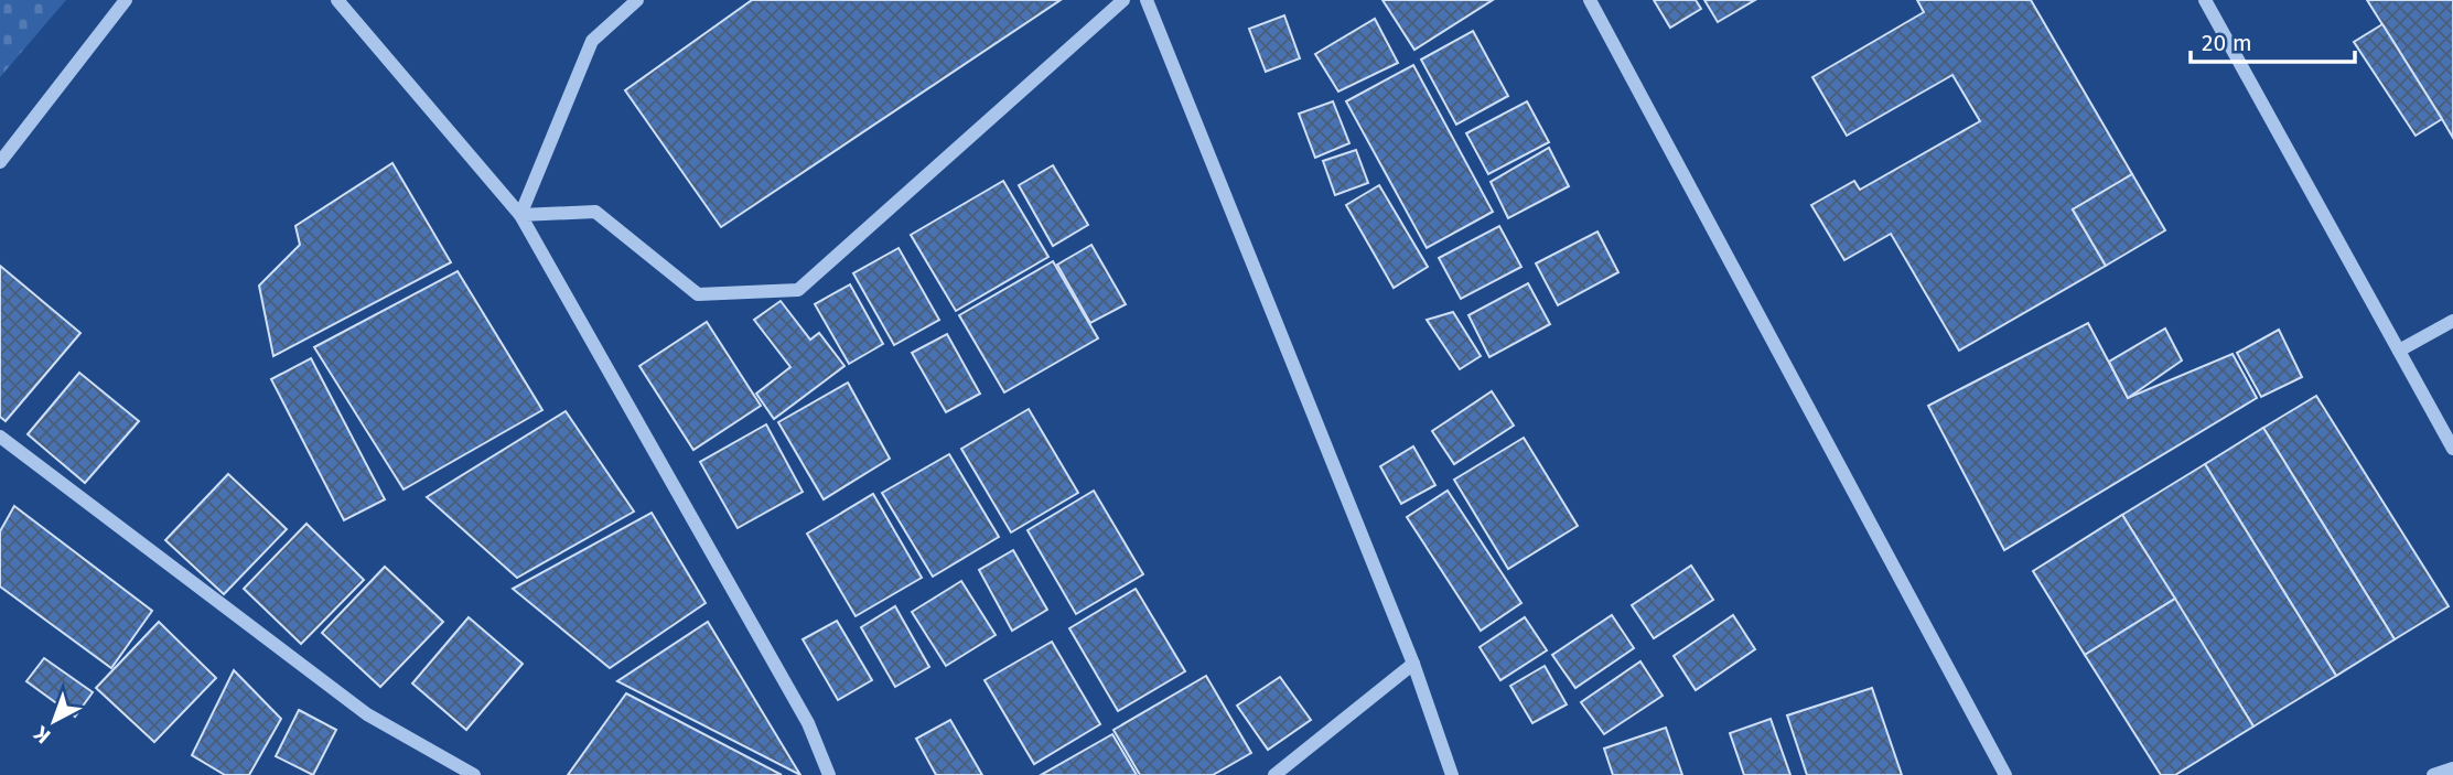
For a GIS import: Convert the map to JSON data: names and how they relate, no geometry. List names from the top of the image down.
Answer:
{
  "scale_bar": "20 m",
  "north": "bottom left"
}
